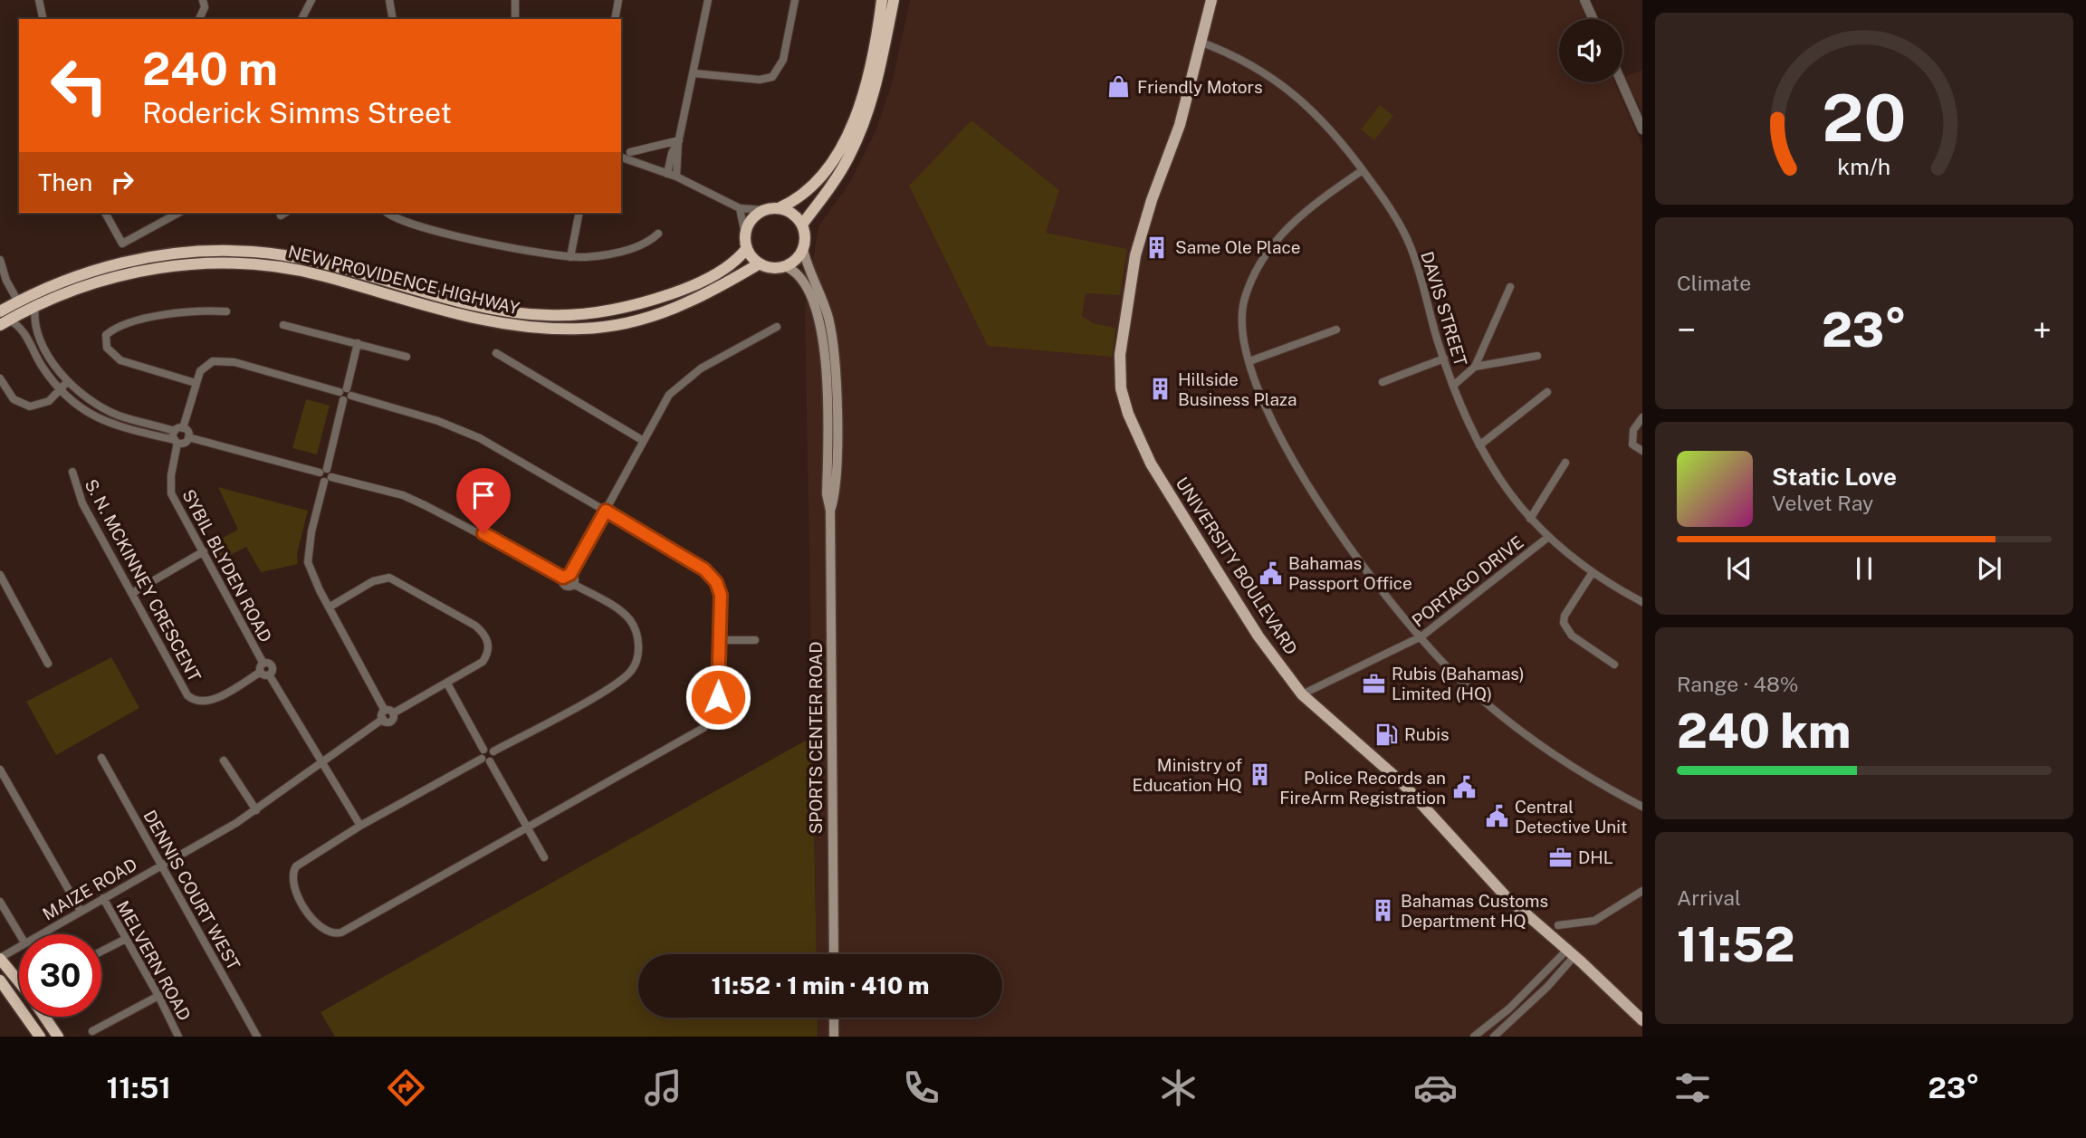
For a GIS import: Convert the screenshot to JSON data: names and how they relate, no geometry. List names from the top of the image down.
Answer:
{
  "streets": {
    "highway": ["NEW PROVIDENCE HIGHWAY"],
    "main road": ["UNIVERSITY BOULEVARD", "SPORTS CENTER ROAD"],
    "street": [
      "DAVIS STREET",
      "SYBIL BLYDEN ROAD",
      "S. N. MCKINNEY CRESCENT",
      "PORTAGO DRIVE",
      "MAIZE ROAD",
      "DENNIS COURT WEST",
      "MELVERN ROAD"
    ]
  },
  "crossings": [
    ["NEW PROVIDENCE HIGHWAY", "SPORTS CENTER ROAD"],
    ["DAVIS STREET", "UNIVERSITY BOULEVARD"],
    ["DAVIS STREET", "PORTAGO DRIVE"],
    ["SYBIL BLYDEN ROAD", "S. N. MCKINNEY CRESCENT"],
    ["UNIVERSITY BOULEVARD", "PORTAGO DRIVE"],
    ["MAIZE ROAD", "DENNIS COURT WEST"],
    ["MAIZE ROAD", "MELVERN ROAD"]
  ],
  "places": {
    "shop": ["Friendly Motors"],
    "building": [
      "Same Ole Place",
      "Hillside Business Plaza",
      "Ministry of Education HQ",
      "Bahamas Customs Department HQ"
    ],
    "public building": ["Bahamas Passport Office", "Police Records an FireArm Registration", "Central Detective Unit"],
    "office": ["Rubis (Bahamas) Limited (HQ)", "DHL"],
    "fuel station": ["Rubis"]
  },
  "page": {
    "turn": ["240 m", "Roderick Simms Street"],
    "then": "Then",
    "tile": [
      "Climate",
      ["Range · 48%", "240 km"],
      ["Arrival", "11:52"]
    ],
    "heat": ["−", "23°", "+"],
    "song": ["Static Love", "Velvet Ray"],
    "limit": "30",
    "trip": "11:52 · 1 min · 410 m",
    "tabs": ["11:51", "23°"],
    "gauge": ["20", "km/h"]
  }
}
